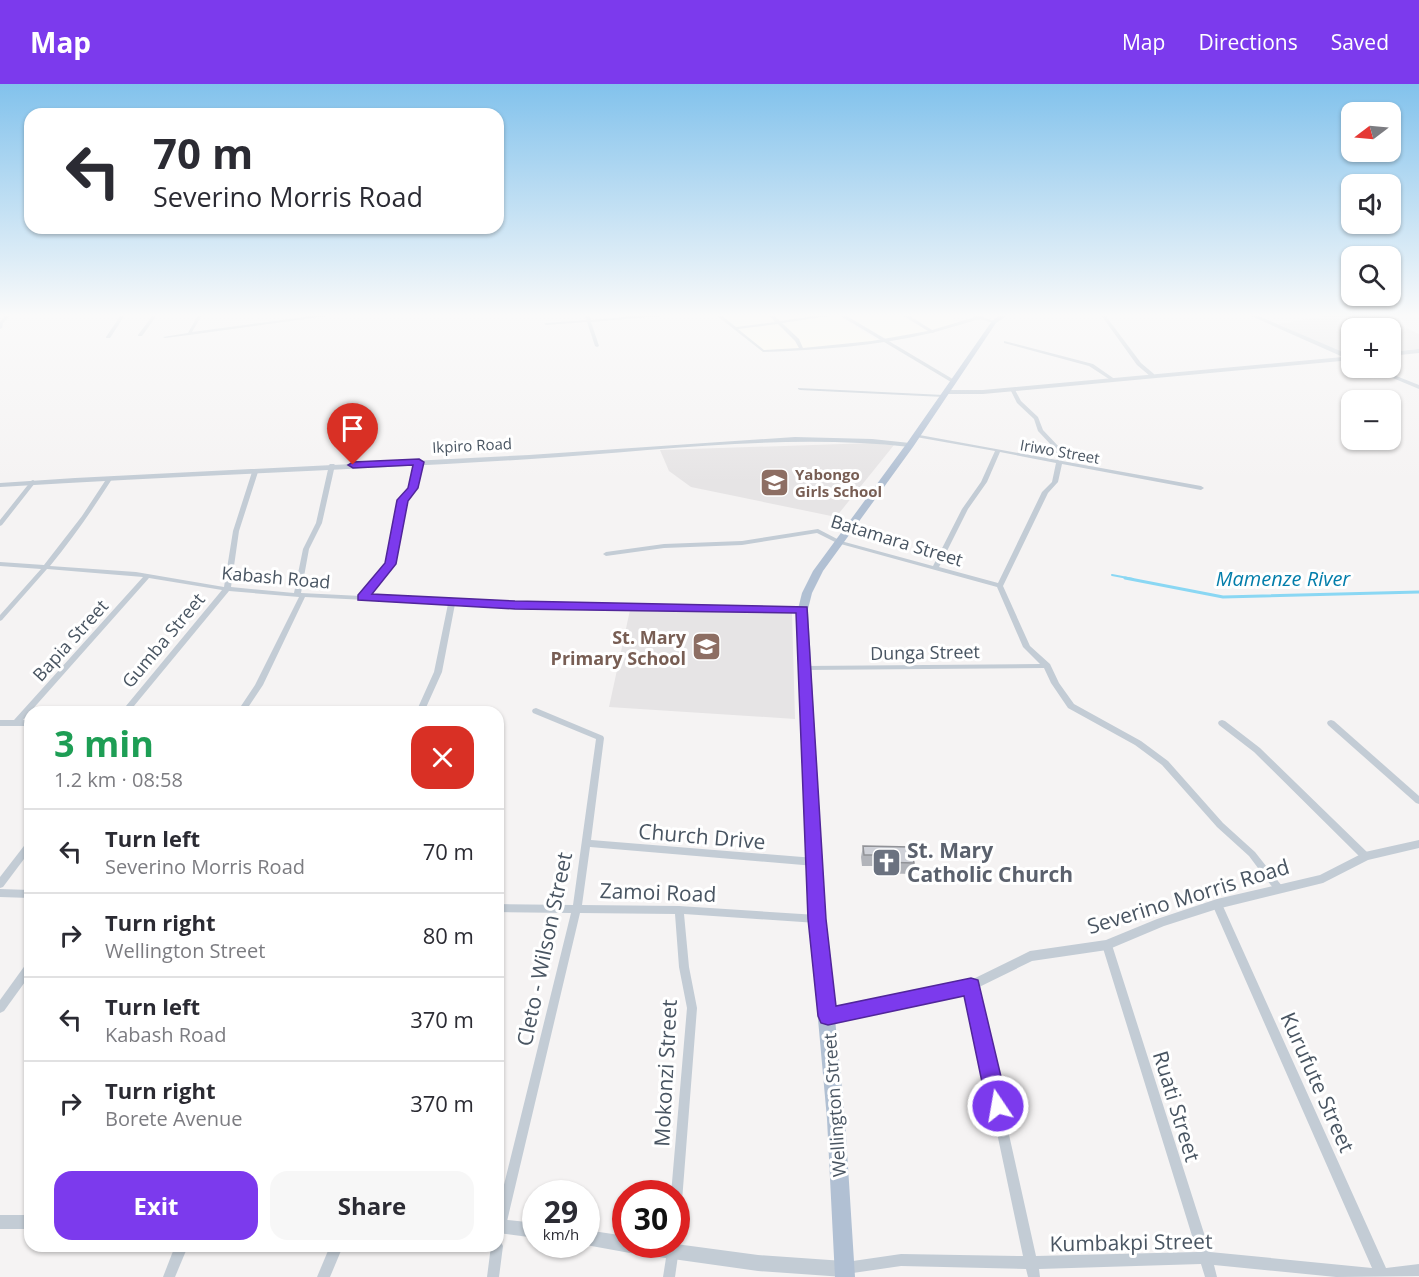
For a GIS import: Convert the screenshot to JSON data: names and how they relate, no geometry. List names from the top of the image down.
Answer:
{
  "streets": {
    "main road": ["Wellington Street"],
    "street": [
      "Ikpiro Road",
      "Iriwo Street",
      "Batamara Street",
      "Kabash Road",
      "Bapia Street",
      "Gumba Street",
      "Dunga Street",
      "Church Drive",
      "Zamoi Road",
      "Severino Morris Road",
      "Cleto - Wilson Street",
      "Mokonzi Street",
      "Kurufute Street",
      "Ruati Street",
      "Kumbakpi Street"
    ]
  },
  "crossings": [
    ["Ikpiro Road", "Iriwo Street"],
    ["Ikpiro Road", "Wellington Street"],
    ["Iriwo Street", "Wellington Street"],
    ["Batamara Street", "Wellington Street"],
    ["Kabash Road", "Bapia Street"],
    ["Kabash Road", "Gumba Street"],
    ["Kabash Road", "Wellington Street"],
    ["Dunga Street", "Wellington Street"],
    ["Church Drive", "Cleto - Wilson Street"],
    ["Church Drive", "Wellington Street"],
    ["Zamoi Road", "Cleto - Wilson Street"],
    ["Zamoi Road", "Mokonzi Street"],
    ["Zamoi Road", "Wellington Street"],
    ["Severino Morris Road", "Kurufute Street"],
    ["Severino Morris Road", "Wellington Street"],
    ["Severino Morris Road", "Ruati Street"],
    ["Kurufute Street", "Kumbakpi Street"],
    ["Wellington Street", "Kumbakpi Street"],
    ["Ruati Street", "Kumbakpi Street"]
  ],
  "water": ["Mamenze River"],
  "places": {
    "school or university": ["Yabongo Girls School", "St. Mary Primary School"],
    "church": ["St. Mary Catholic Church"]
  },
  "north": "left",
  "page": {
    "header": "Map",
    "nav": ["Map", "Directions", "Saved"],
    "map_buttons": ["+", "−"],
    "turn": ["70 m", "Severino Morris Road"],
    "heading": ["3 min", "1.2 km · 08:58"],
    "list": [
      {
        "name": "Turn left",
        "note": "Severino Morris Road",
        "value": "70 m"
      },
      {
        "name": "Turn right",
        "note": "Wellington Street",
        "value": "80 m"
      },
      {
        "name": "Turn left",
        "note": "Kabash Road",
        "value": "370 m"
      },
      {
        "name": "Turn right",
        "note": "Borete Avenue",
        "value": "370 m"
      }
    ],
    "buttons": ["Exit", "Share"],
    "speed": "29 km/h",
    "limit": "30"
  }
}
